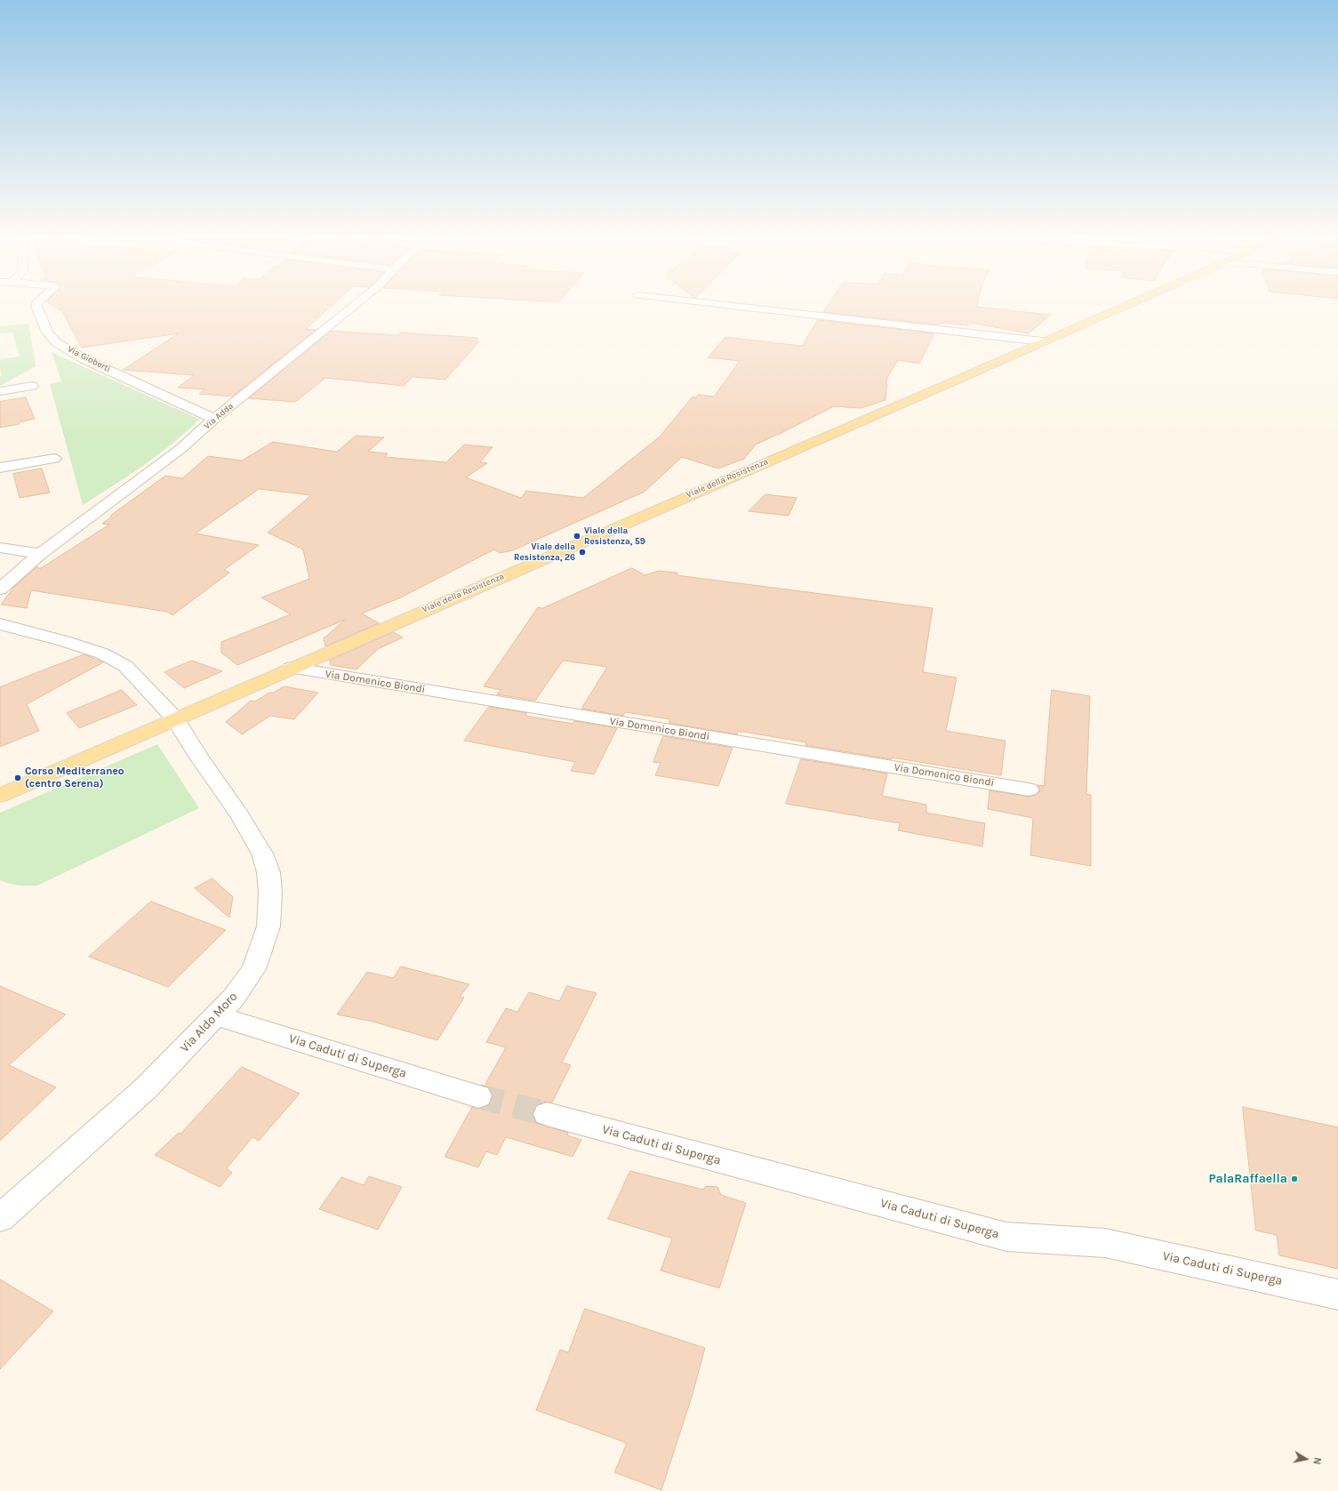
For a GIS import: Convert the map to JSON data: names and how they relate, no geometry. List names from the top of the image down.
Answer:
{
  "streets": {
    "main road": ["Viale della Resistenza"],
    "street": [
      "Via Gioberti",
      "Via Adda",
      "Via Domenico Biondi",
      "Via Aldo Moro",
      "Via Caduti di Superga"
    ]
  },
  "crossings": [
    ["Via Gioberti", "Via Adda"],
    ["Viale della Resistenza", "Via Domenico Biondi"],
    ["Viale della Resistenza", "Via Aldo Moro"],
    ["Via Aldo Moro", "Via Caduti di Superga"]
  ],
  "places": [
    "Viale della Resistenza, 59",
    "Viale della Resistenza, 26",
    "Corso Mediterraneo (centro Serena)",
    "PalaRaffaella"
  ],
  "north": "right"
}
